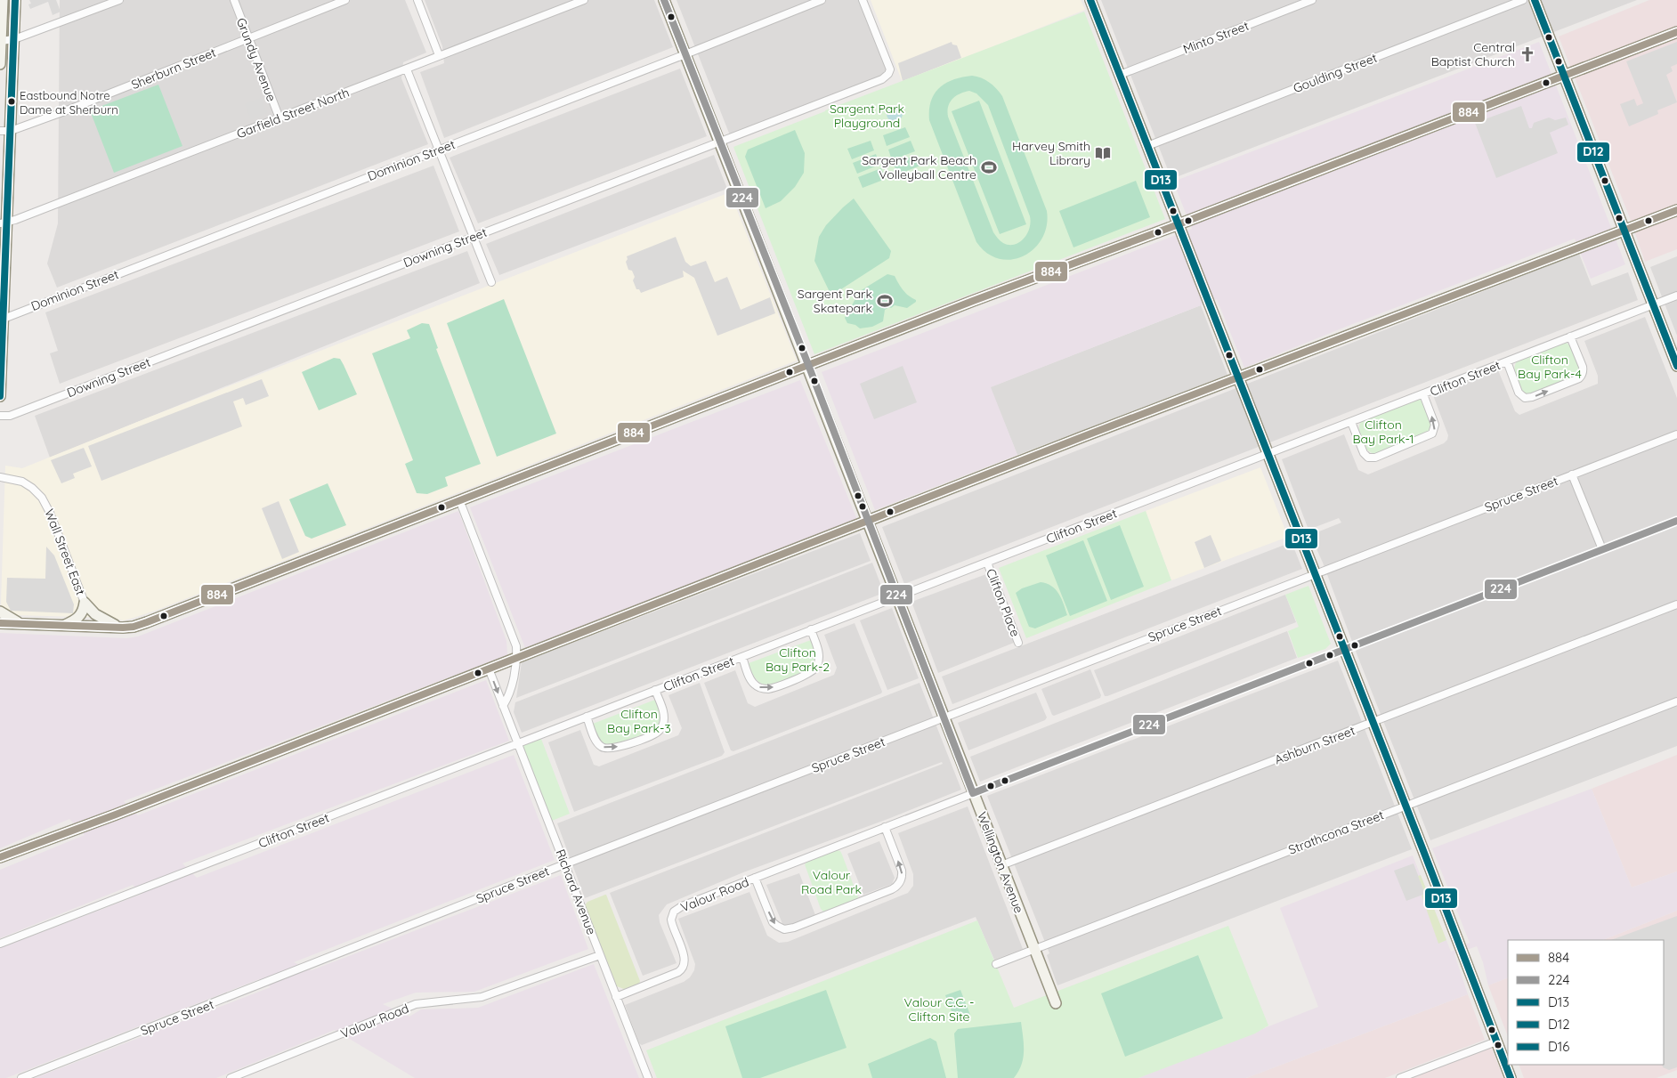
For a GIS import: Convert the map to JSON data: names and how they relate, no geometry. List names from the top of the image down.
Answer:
{
  "streets": {
    "main road": ["Wellington Avenue"],
    "street": [
      "Minto Street",
      "Grundy Avenue",
      "Sherburn Street",
      "Goulding Street",
      "Garfield Street North",
      "Dominion Street",
      "Downing Street",
      "Clifton Street",
      "Spruce Street",
      "Wall Street East",
      "Clifton Place",
      "Ashburn Street",
      "Strathcona Street",
      "Richard Avenue",
      "Valour Road"
    ]
  },
  "crossings": [
    ["Grundy Avenue", "Sherburn Street"],
    ["Grundy Avenue", "Garfield Street North"],
    ["Dominion Street", "Wellington Avenue"],
    ["Downing Street", "Wellington Avenue"],
    ["Clifton Street", "Clifton Place"],
    ["Clifton Street", "Wellington Avenue"],
    ["Clifton Street", "Richard Avenue"],
    ["Spruce Street", "Wellington Avenue"],
    ["Spruce Street", "Richard Avenue"],
    ["Ashburn Street", "Wellington Avenue"],
    ["Strathcona Street", "Wellington Avenue"],
    ["Wellington Avenue", "Valour Road"],
    ["Richard Avenue", "Valour Road"]
  ],
  "parks": [
    "Sargent Park Playground",
    "Clifton Bay Park-4",
    "Clifton Bay Park-1",
    "Clifton Bay Park-2",
    "Clifton Bay Park-3",
    "Valour Road Park",
    "Valour C.C. - Clifton Site"
  ],
  "places": {
    "church": ["Central Baptist Church"],
    "other": ["Eastbound Notre Dame at Sherburn"],
    "library": ["Harvey Smith Library"],
    "sports": ["Sargent Park Beach Volleyball Centre", "Sargent Park Skatepark"]
  },
  "lines": [
    "transit line 224",
    "transit line D13",
    "transit line D12",
    "transit line D16",
    "transit line 884"
  ],
  "legend": [
    "884",
    "224",
    "D13",
    "D12",
    "D16"
  ]
}
